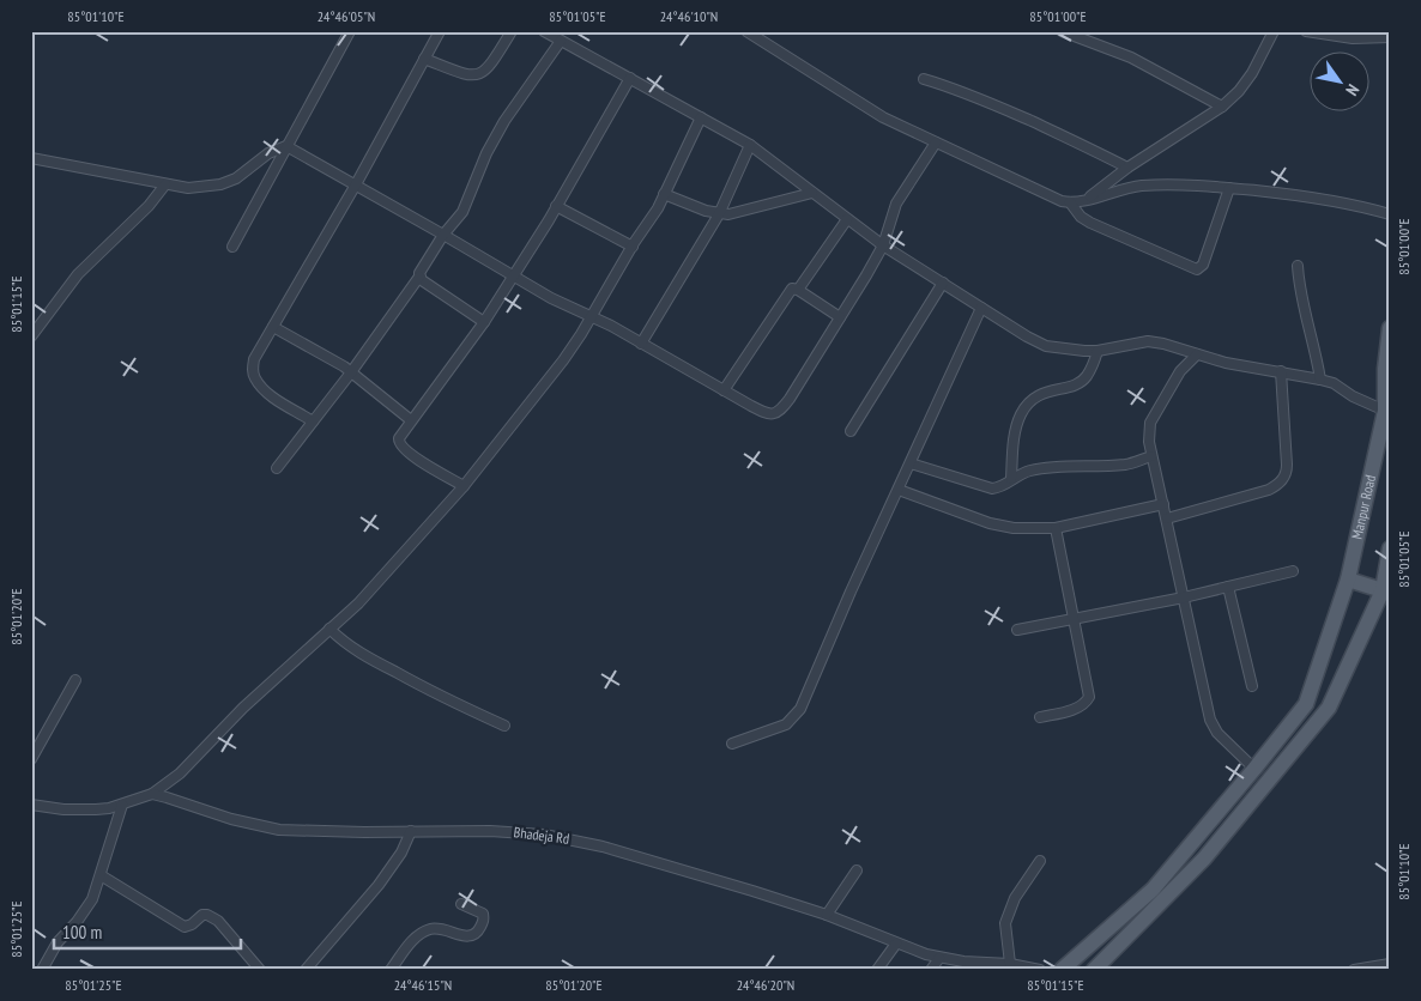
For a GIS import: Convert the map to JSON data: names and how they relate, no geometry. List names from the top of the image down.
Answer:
{
  "streets": {
    "main road": ["Manpur Road"],
    "street": ["Bhadeja Rd"]
  },
  "scale_bar": "100 m",
  "north": "bottom right",
  "coordinates": [
    "85°01'10\"E",
    "24°46'05\"N",
    "85°01'05\"E",
    "24°46'10\"N",
    "85°01'00\"E",
    "85°01'15\"E",
    "85°01'20\"E",
    "85°01'25\"E",
    "24°46'15\"N",
    "24°46'20\"N"
  ]
}
